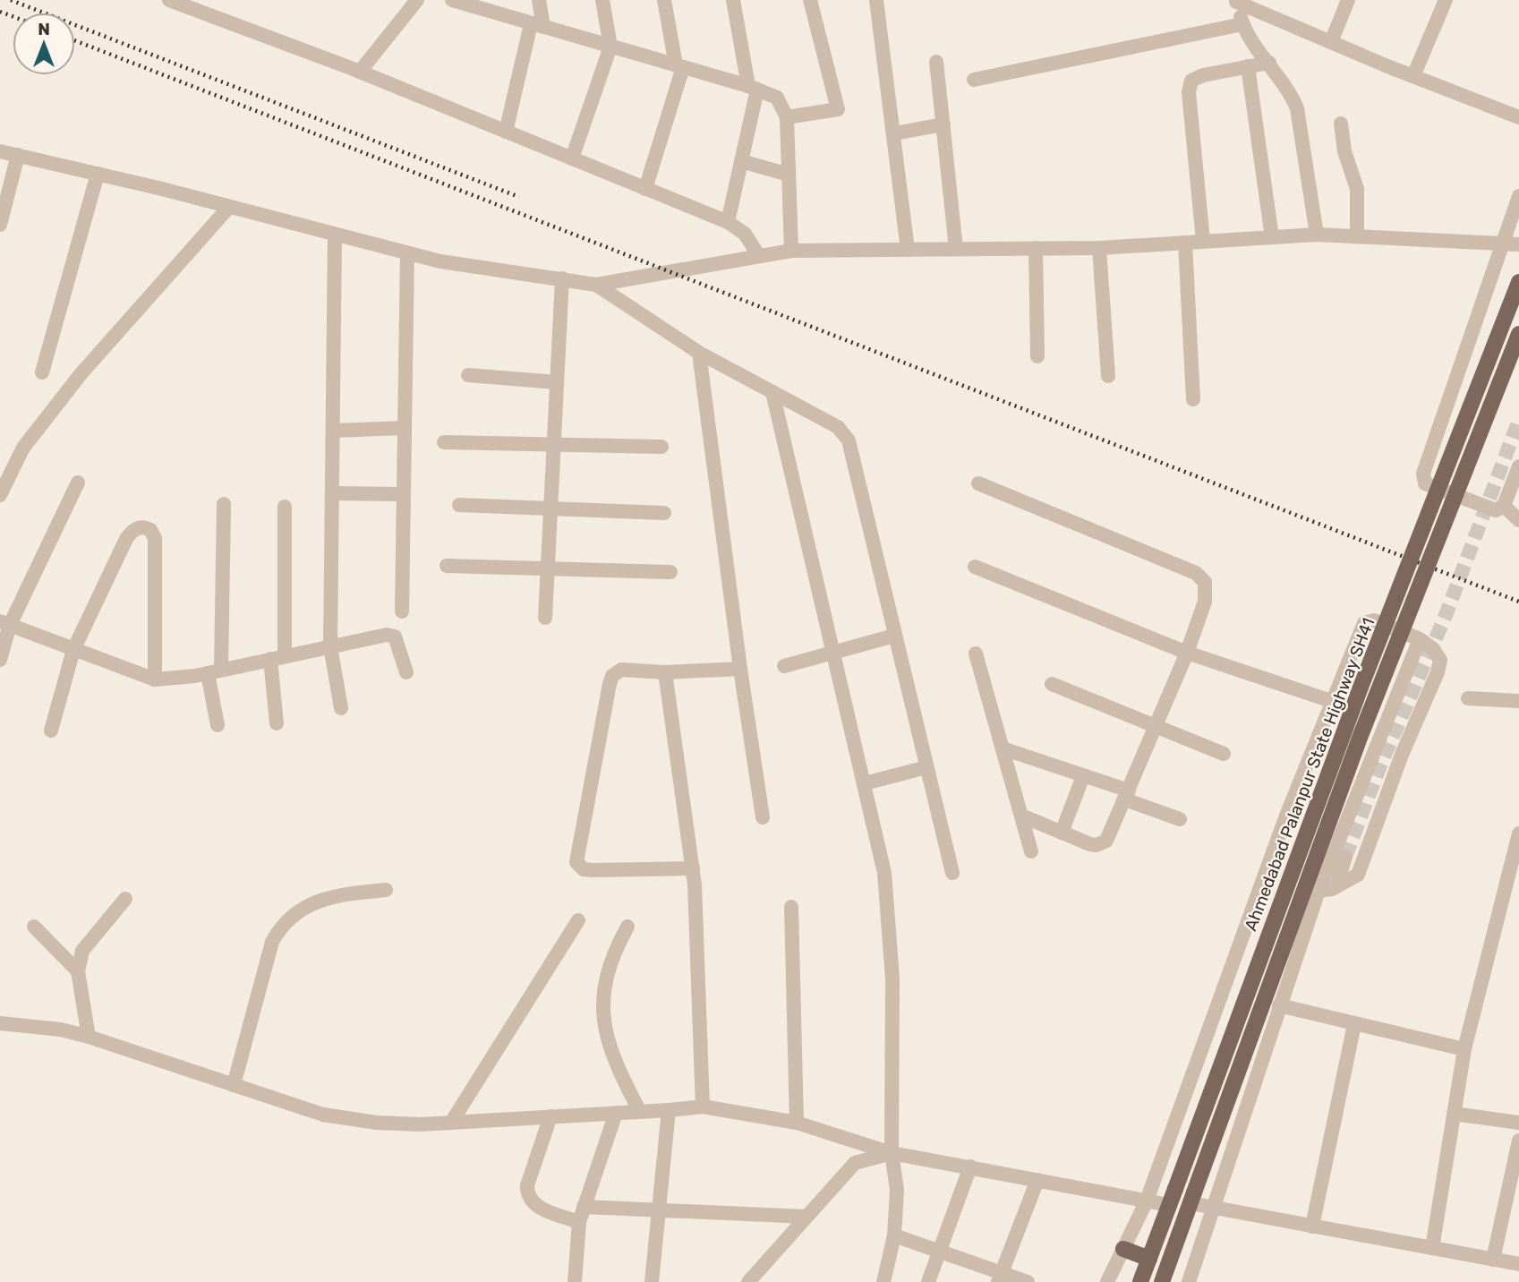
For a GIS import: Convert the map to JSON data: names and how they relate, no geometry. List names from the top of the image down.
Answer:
{
  "streets": {
    "main road": ["Ahmedabad Palanpur State Highway SH41"]
  },
  "north": "top"
}
